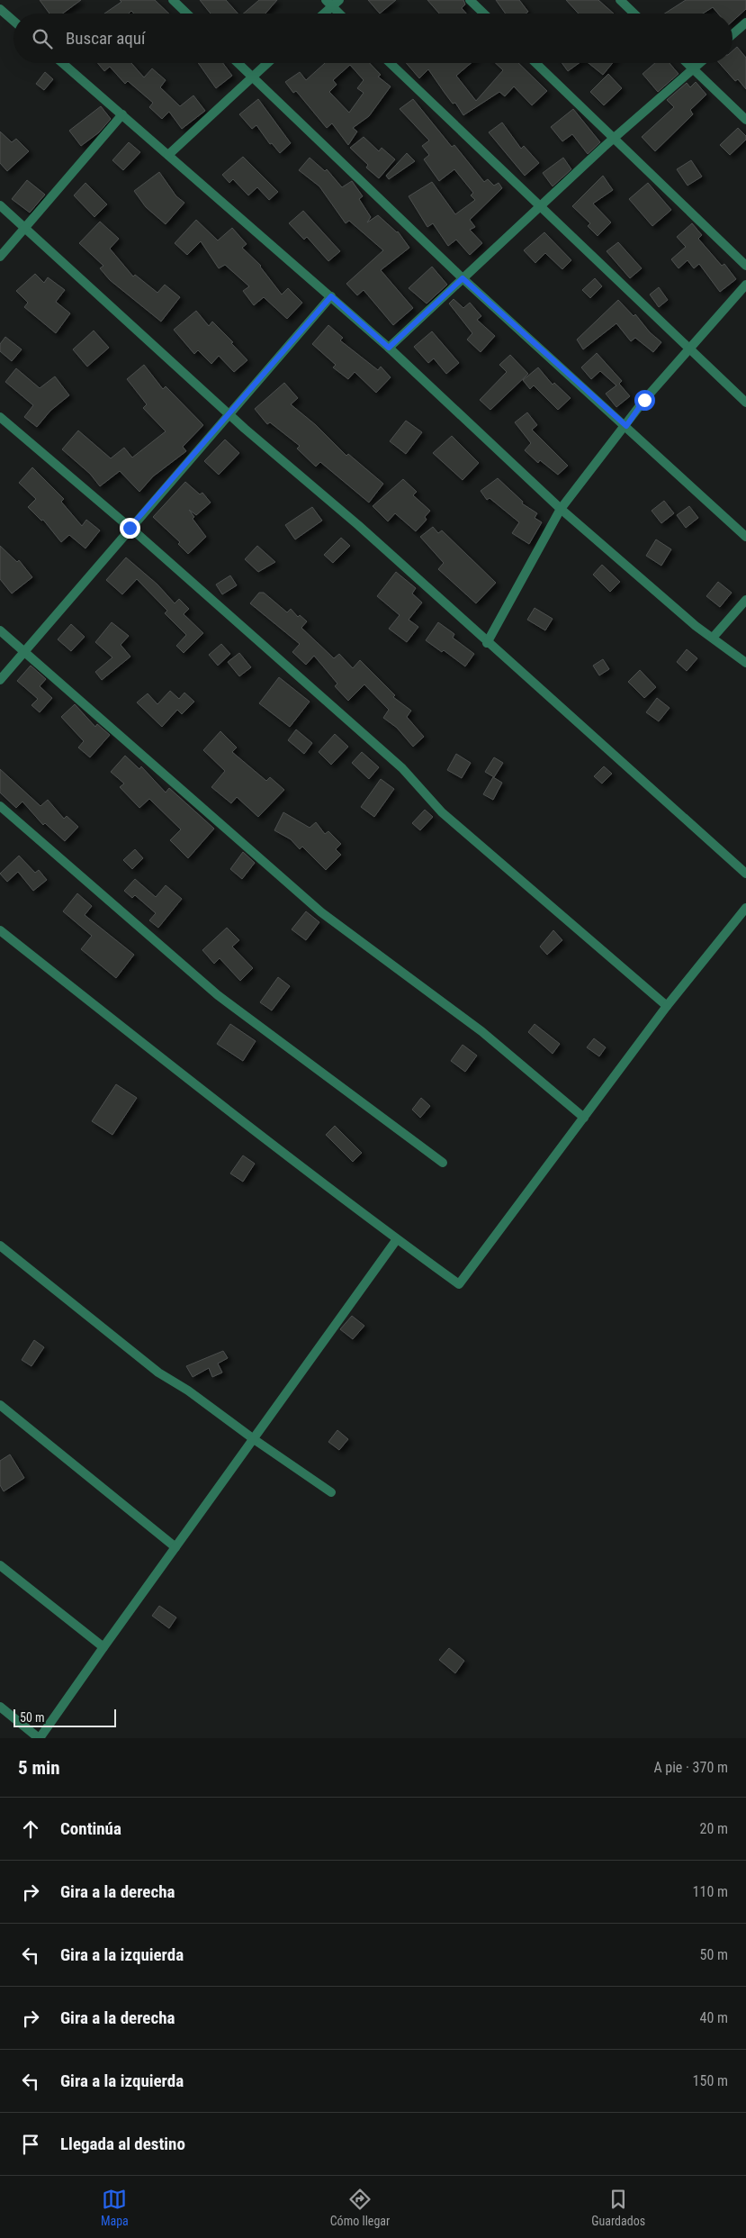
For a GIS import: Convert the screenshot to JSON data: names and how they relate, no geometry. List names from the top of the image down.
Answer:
{
  "scale_bar": "50 m",
  "page": {
    "search": "Buscar aquí",
    "scale": "50 m",
    "heading": ["5 min", "A pie · 370 m"],
    "list": [
      ["Continúa", "20 m"],
      ["Gira a la derecha", "110 m"],
      ["Gira a la izquierda", "50 m"],
      ["Gira a la derecha", "40 m"],
      ["Gira a la izquierda", "150 m"],
      "Llegada al destino"
    ],
    "nav": ["Mapa", "Cómo llegar", "Guardados"]
  }
}
